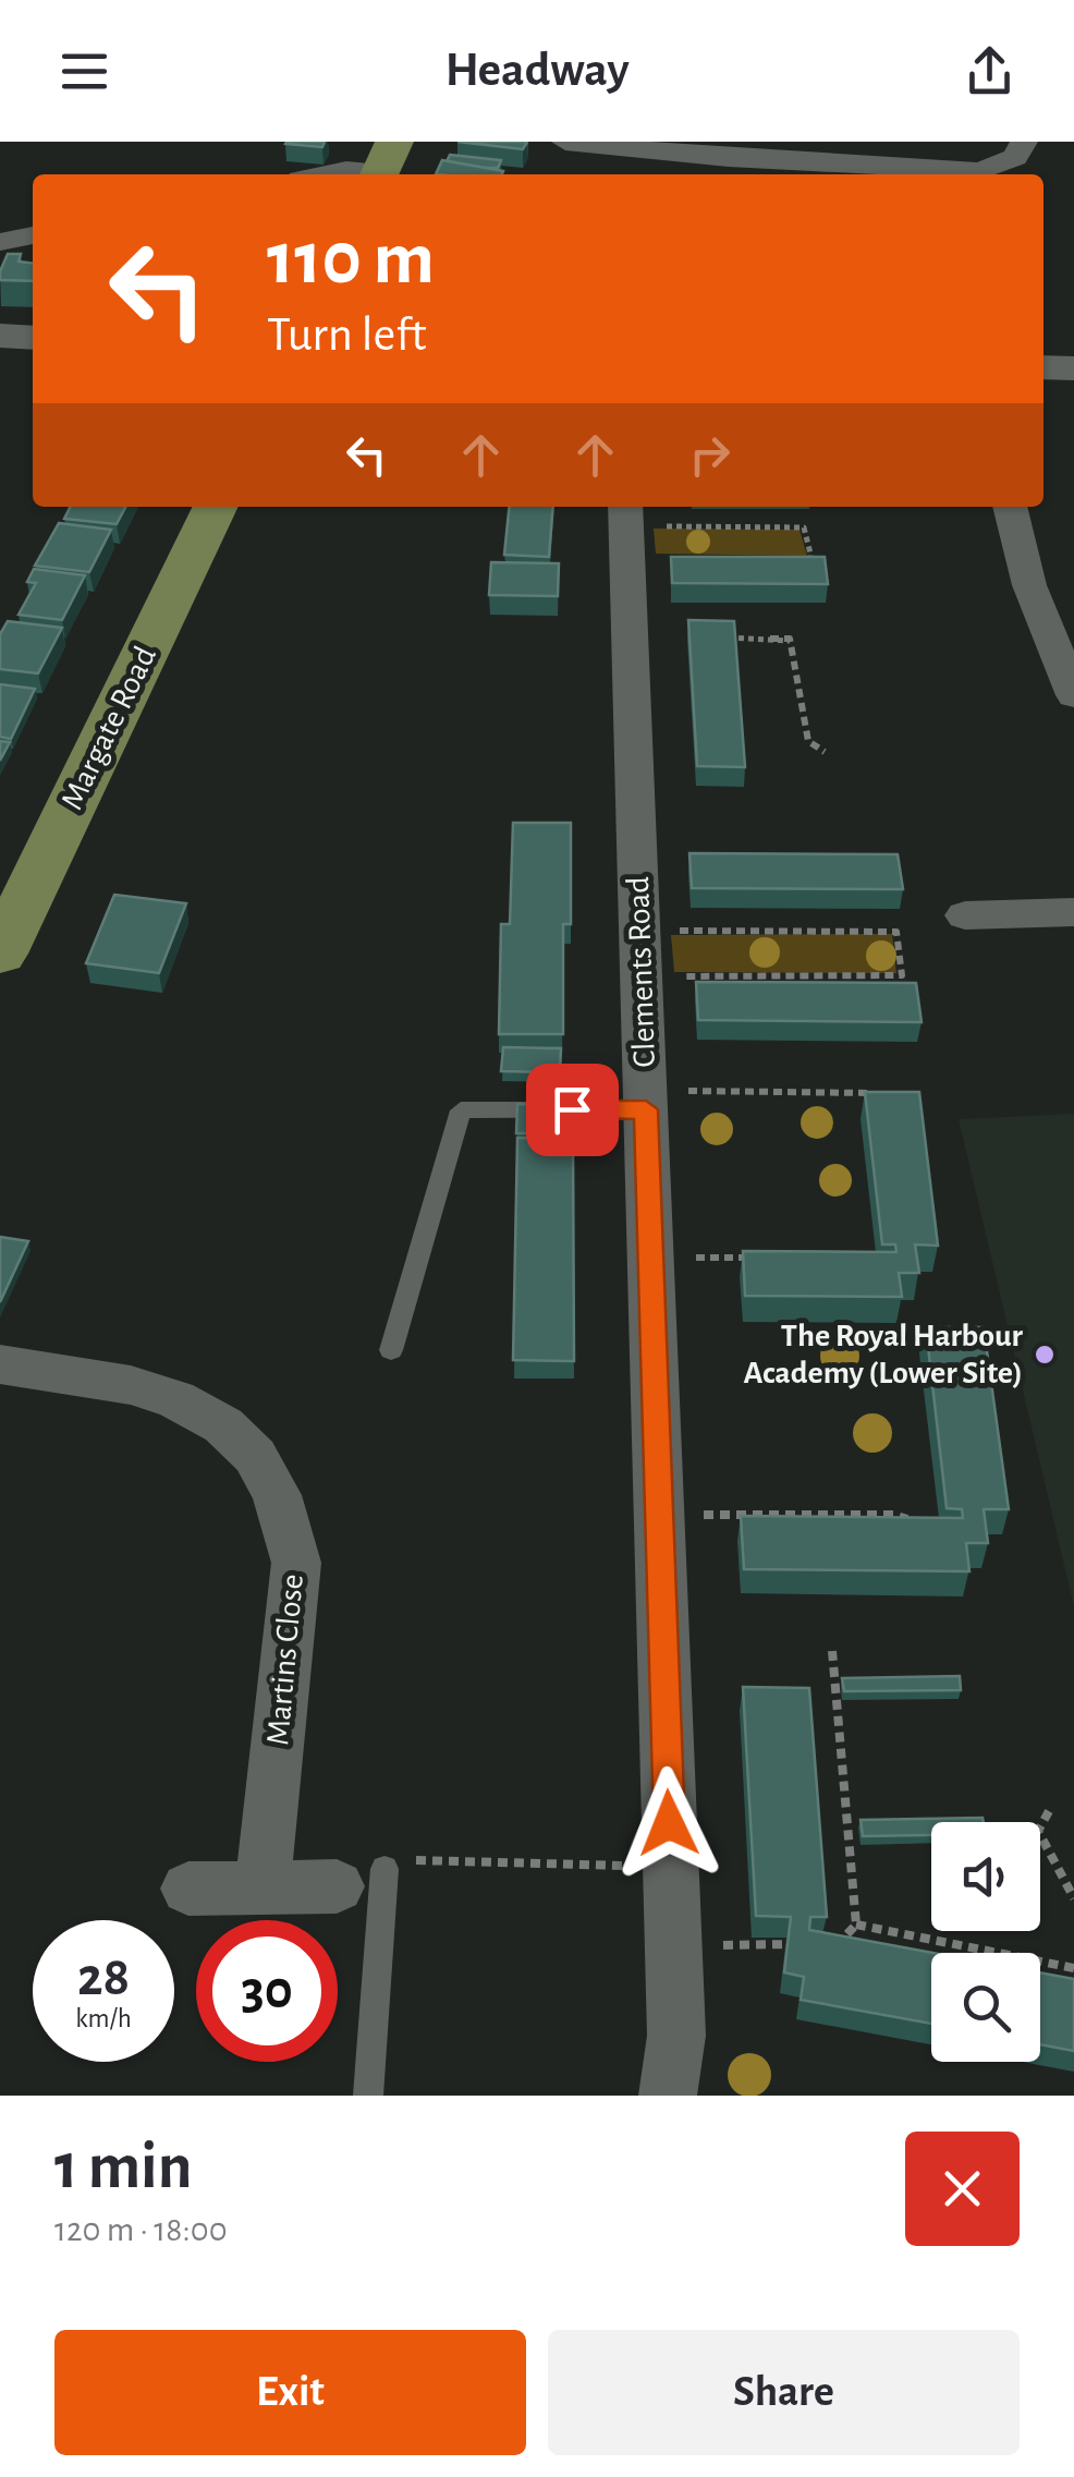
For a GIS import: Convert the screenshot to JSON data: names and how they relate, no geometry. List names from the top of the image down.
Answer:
{
  "streets": {
    "main road": ["Margate Road"],
    "street": ["Clements Road", "Martins Close"]
  },
  "places": ["The Royal Harbour Academy (Lower Site)"],
  "page": {
    "header": "Headway",
    "turn": ["110 m", "Turn left"],
    "speed": "28 km/h",
    "limit": "30",
    "heading": ["1 min", "120 m · 18:00"],
    "buttons": ["Exit", "Share"]
  }
}
